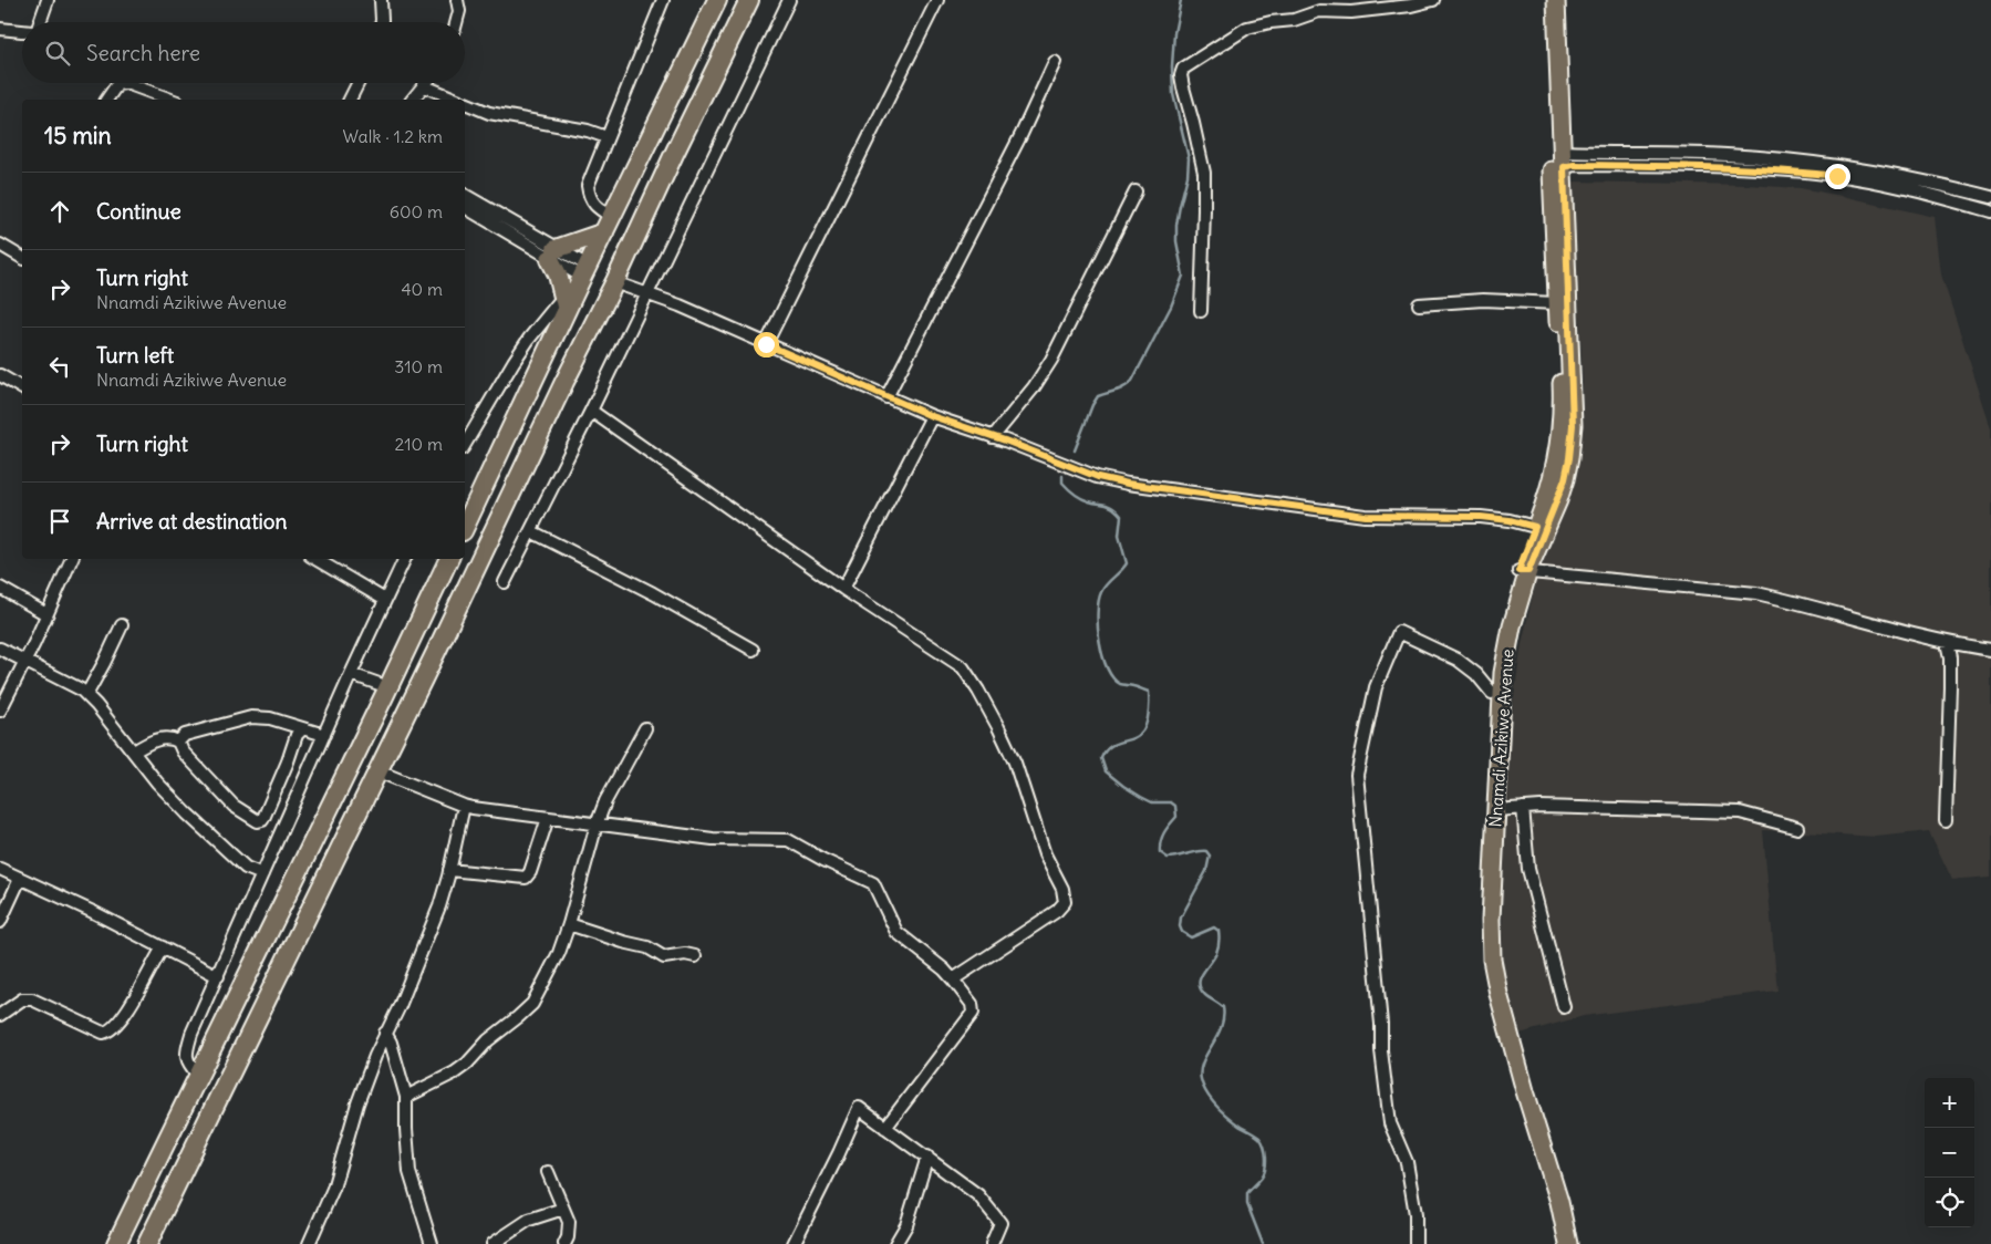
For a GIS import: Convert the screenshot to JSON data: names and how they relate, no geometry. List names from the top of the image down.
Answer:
{
  "streets": {
    "main road": ["Nnamdi Azikiwe Avenue"]
  },
  "page": {
    "search": "Search here",
    "heading": ["15 min", "Walk · 1.2 km"],
    "list": [
      ["Continue", "600 m"],
      ["Turn right", "Nnamdi Azikiwe Avenue", "40 m"],
      ["Turn left", "Nnamdi Azikiwe Avenue", "310 m"],
      ["Turn right", "210 m"],
      "Arrive at destination"
    ],
    "map_buttons": ["+", "−"]
  }
}
